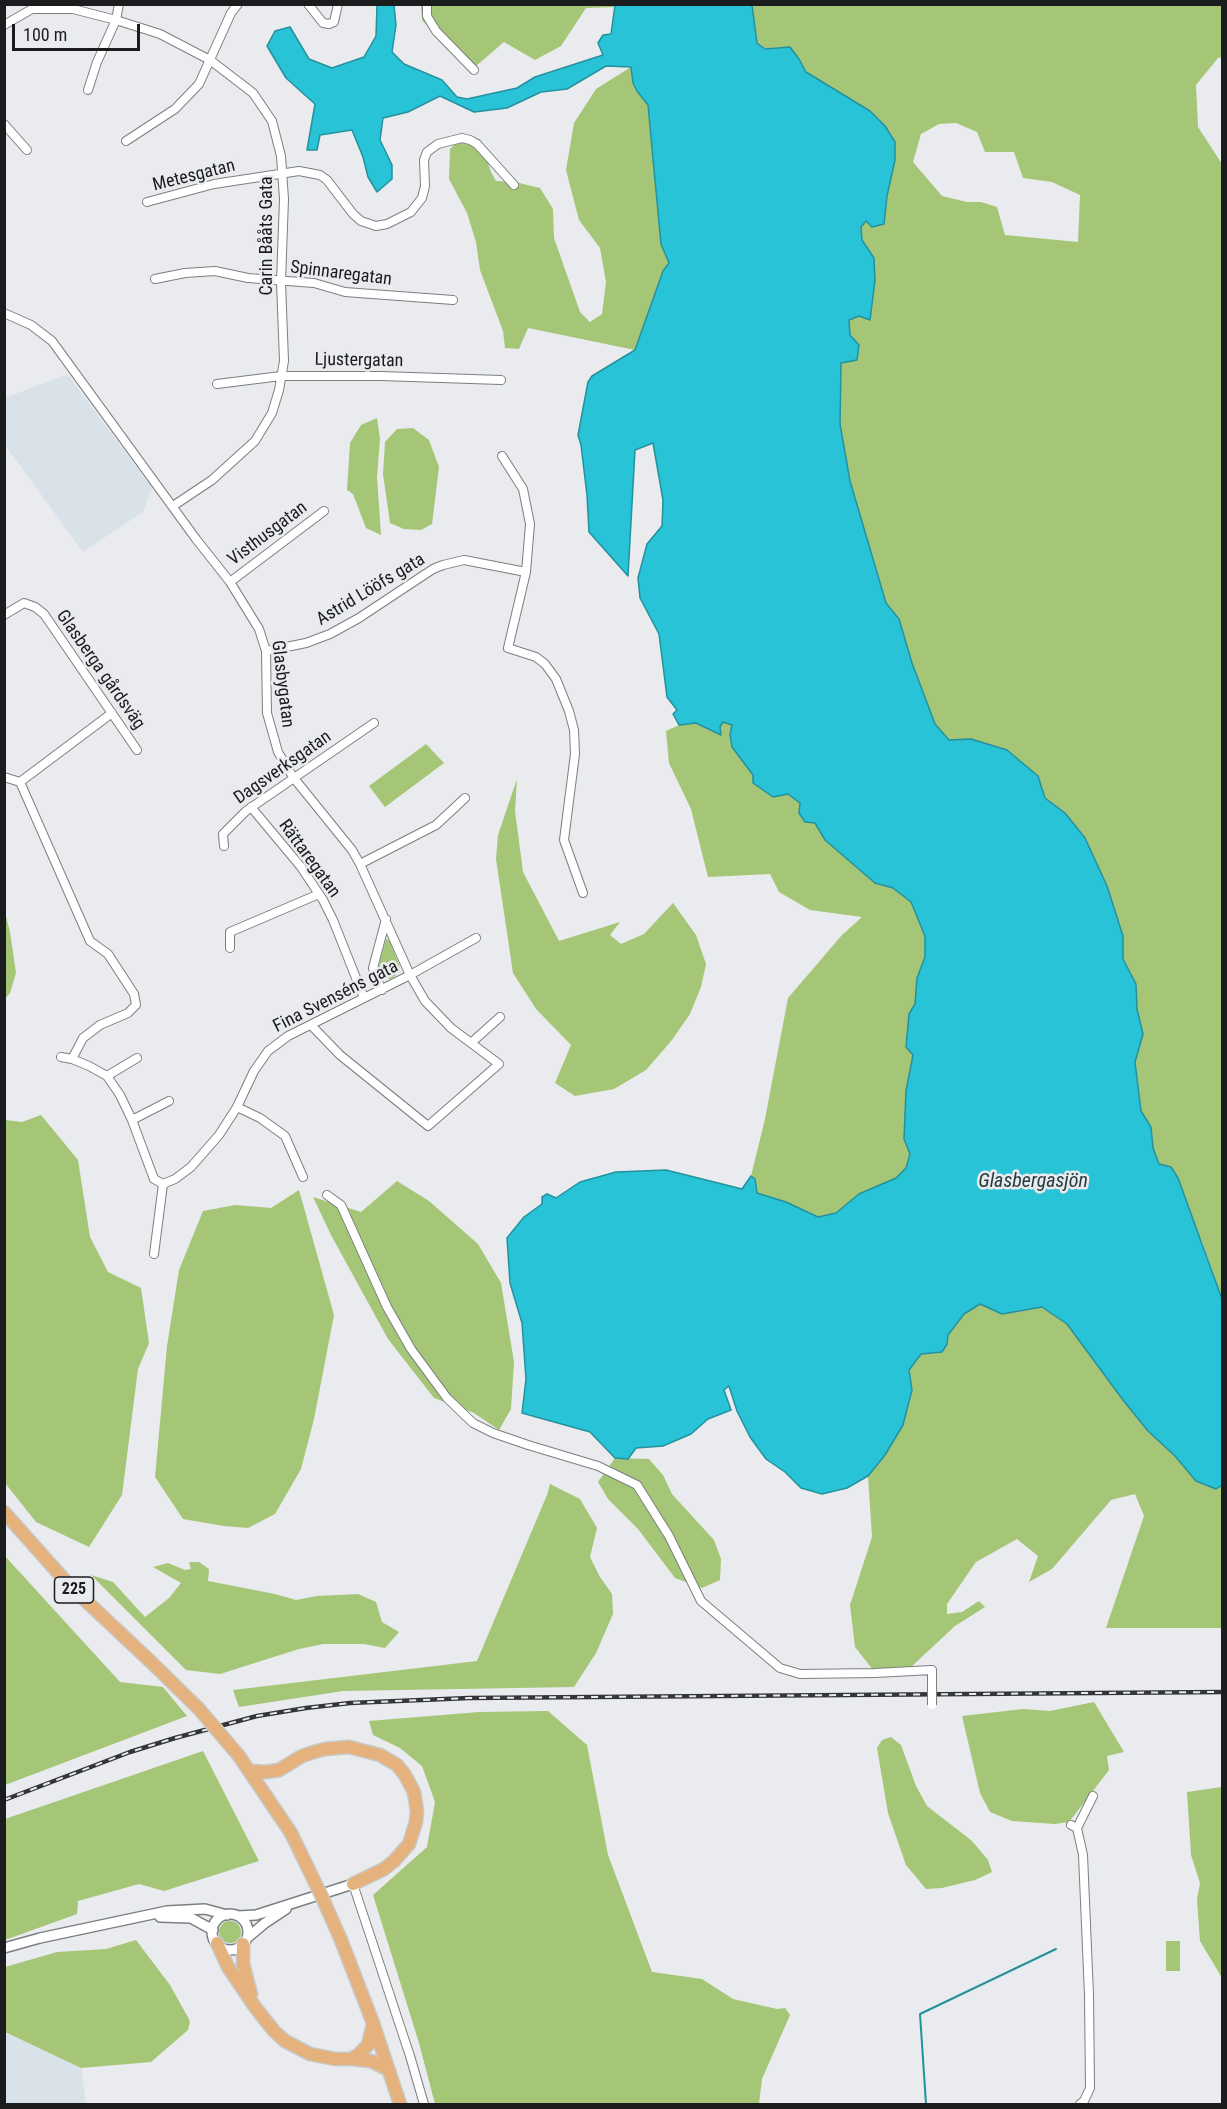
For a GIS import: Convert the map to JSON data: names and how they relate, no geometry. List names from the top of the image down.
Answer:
{
  "streets": {
    "main road": ["225"],
    "street": [
      "Metesgatan",
      "Carin Bååts Gata",
      "Spinnaregatan",
      "Ljustergatan",
      "Visthusgatan",
      "Astrid Lööfs gata",
      "Glasberga gårdsväg",
      "Glasbygatan",
      "Dagsverksgatan",
      "Rättaregatan",
      "Fina Svenséns gata"
    ]
  },
  "crossings": [
    ["Metesgatan", "Carin Bååts Gata"],
    ["Carin Bååts Gata", "Spinnaregatan"],
    ["Carin Bååts Gata", "Ljustergatan"],
    ["Carin Bååts Gata", "Glasbygatan"],
    ["Visthusgatan", "Glasbygatan"],
    ["Astrid Lööfs gata", "Glasbygatan"],
    ["Glasbygatan", "Dagsverksgatan"],
    ["Glasbygatan", "Fina Svenséns gata"],
    ["Dagsverksgatan", "Rättaregatan"],
    ["Rättaregatan", "Fina Svenséns gata"]
  ],
  "water": ["Glasbergasjön"],
  "scale_bar": "100 m"
}
